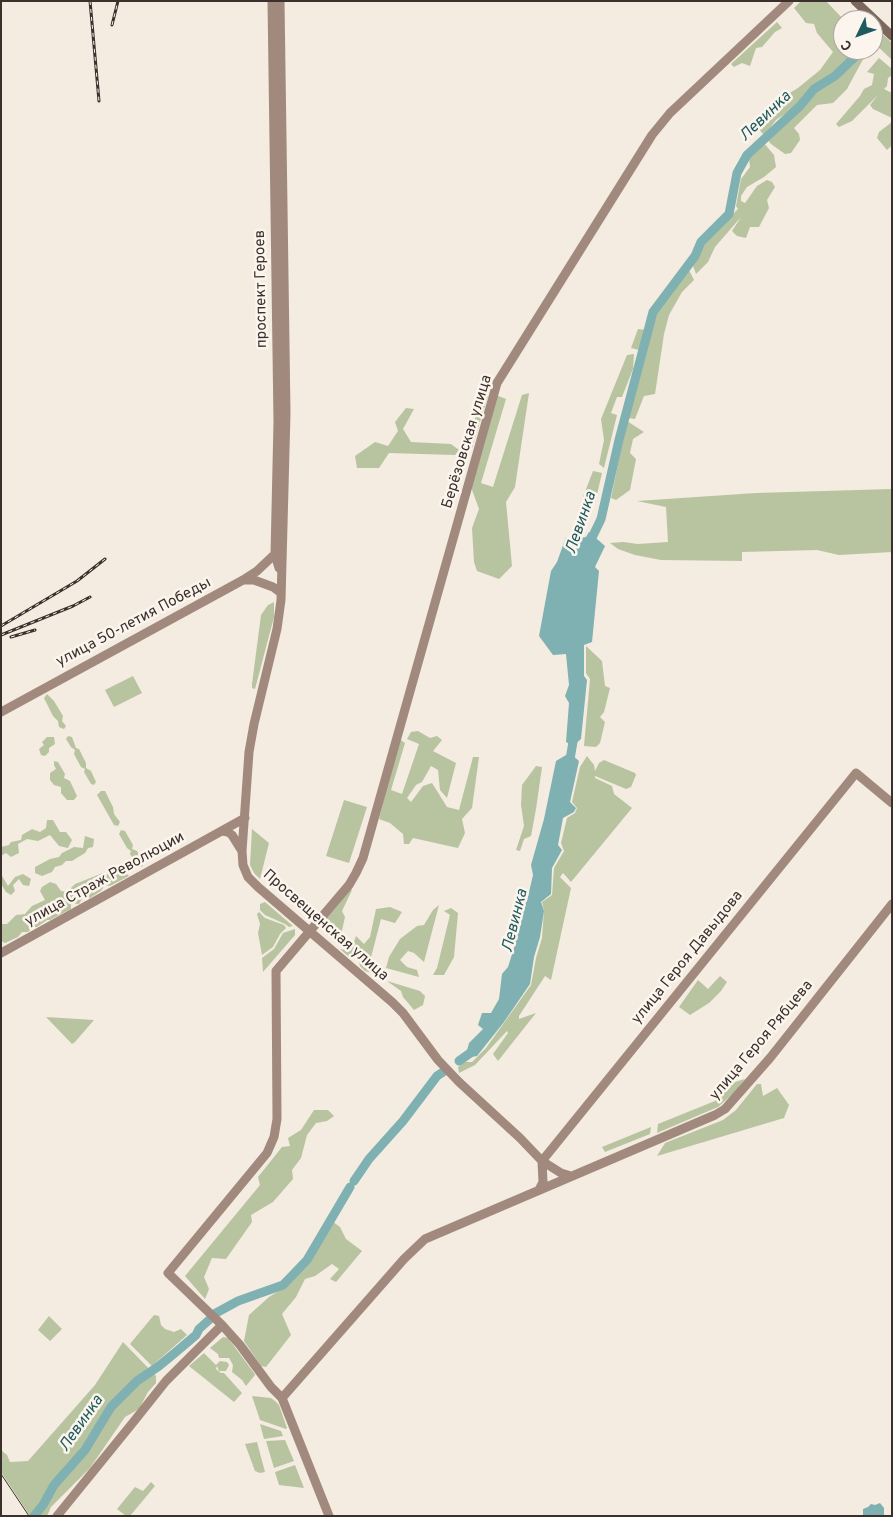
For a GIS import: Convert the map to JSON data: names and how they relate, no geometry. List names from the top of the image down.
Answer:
{
  "streets": {
    "street": [
      "проспект Героев",
      "Берёзовская улица",
      "улица 50-летия Победы",
      "улица Страж Революции",
      "Просвещенская улица",
      "улица Героя Давыдова",
      "улица Героя Рябцева"
    ]
  },
  "crossings": [
    ["проспект Героев", "улица 50-летия Победы"],
    ["проспект Героев", "Просвещенская улица"],
    ["Берёзовская улица", "Просвещенская улица"],
    ["улица Страж Революции", "Просвещенская улица"],
    ["Просвещенская улица", "улица Героя Давыдова"],
    ["Просвещенская улица", "улица Героя Рябцева"]
  ],
  "water": ["Левинка"],
  "north": "bottom left"
}
